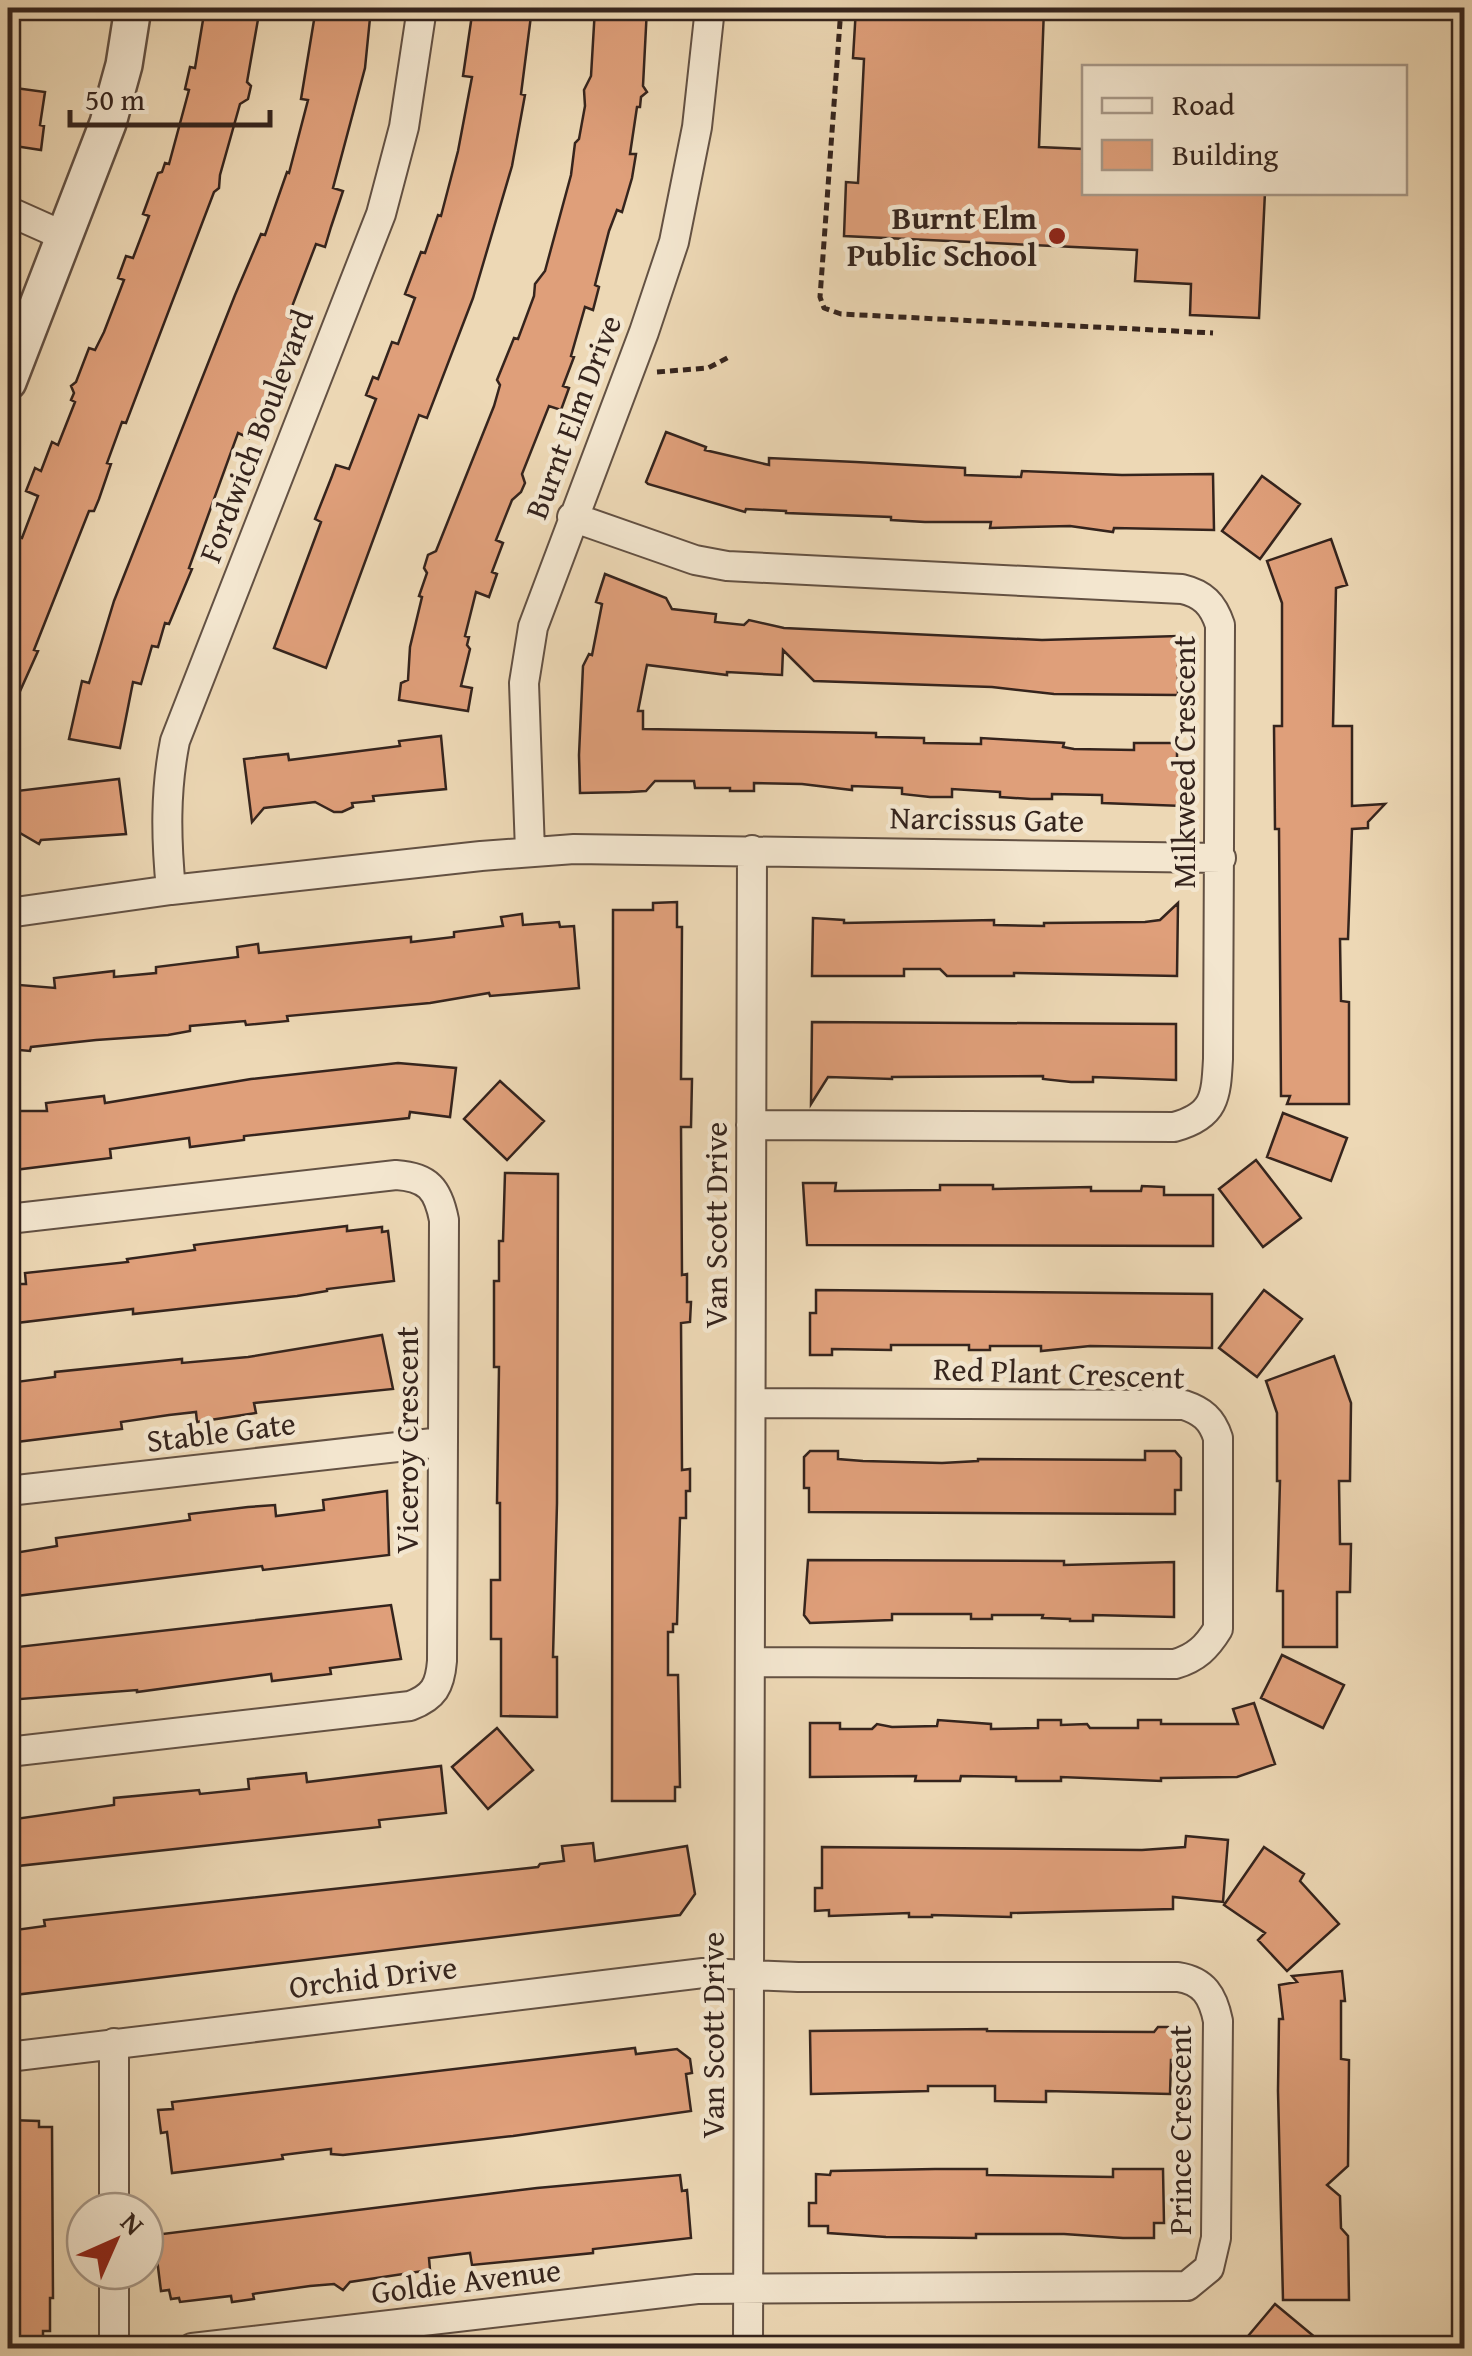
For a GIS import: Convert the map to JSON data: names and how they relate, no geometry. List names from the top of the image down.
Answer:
{
  "streets": {
    "street": [
      "Burnt Elm Drive",
      "Fordwich Boulevard",
      "Milkweed Crescent",
      "Narcissus Gate",
      "Van Scott Drive",
      "Red Plant Crescent",
      "Stable Gate",
      "Viceroy Crescent",
      "Orchid Drive",
      "Prince Crescent",
      "Goldie Avenue"
    ]
  },
  "crossings": [
    ["Burnt Elm Drive", "Milkweed Crescent"],
    ["Milkweed Crescent", "Narcissus Gate"],
    ["Milkweed Crescent", "Van Scott Drive"],
    ["Narcissus Gate", "Van Scott Drive"],
    ["Van Scott Drive", "Red Plant Crescent"],
    ["Van Scott Drive", "Orchid Drive"],
    ["Van Scott Drive", "Prince Crescent"],
    ["Van Scott Drive", "Goldie Avenue"],
    ["Stable Gate", "Viceroy Crescent"],
    ["Orchid Drive", "Prince Crescent"],
    ["Prince Crescent", "Goldie Avenue"]
  ],
  "places": ["Burnt Elm Public School"],
  "legend": ["Road", "Building"],
  "scale_bar": "50 m",
  "north": "top right"
}
